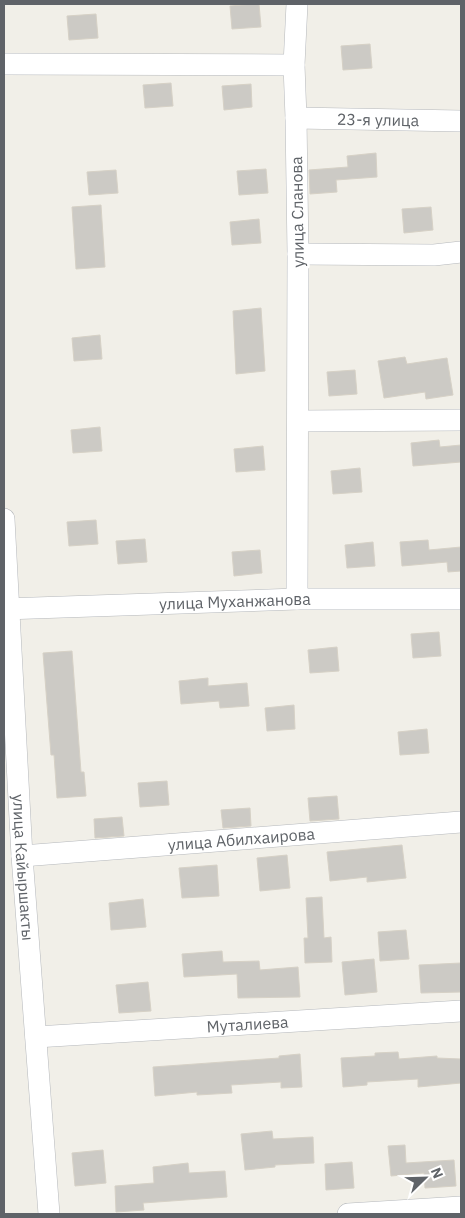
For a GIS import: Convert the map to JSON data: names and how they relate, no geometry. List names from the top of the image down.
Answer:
{
  "streets": {
    "street": [
      "23-я улица",
      "улица Сланова",
      "улица Муханжанова",
      "улица Абилхаирова",
      "улица Кайыршакты",
      "Муталиева"
    ]
  },
  "crossings": [
    ["23-я улица", "улица Сланова"],
    ["улица Сланова", "улица Муханжанова"],
    ["улица Муханжанова", "улица Кайыршакты"],
    ["улица Абилхаирова", "улица Кайыршакты"],
    ["улица Кайыршакты", "Муталиева"]
  ],
  "north": "top right"
}
